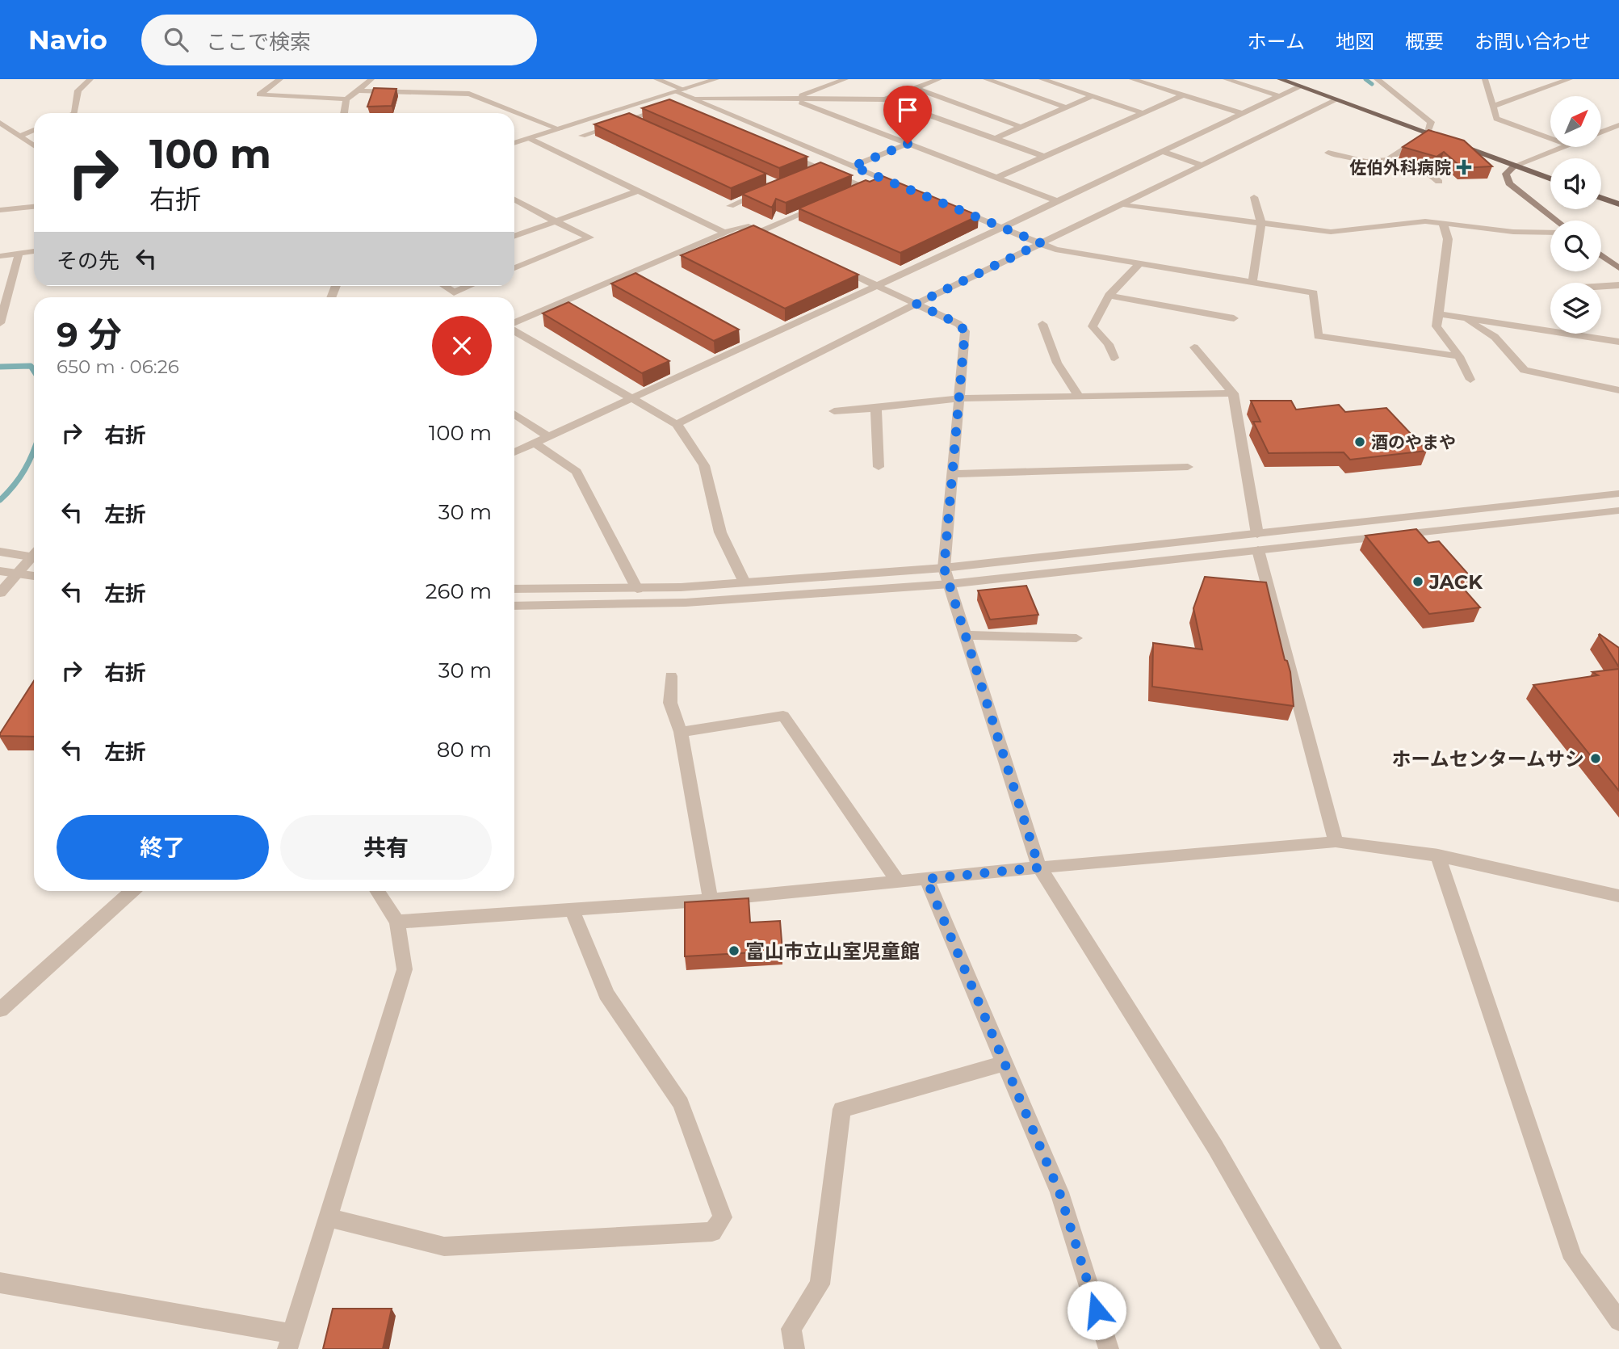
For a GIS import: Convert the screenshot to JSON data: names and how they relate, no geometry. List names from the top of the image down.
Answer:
{
  "places": {
    "health": ["佐伯外科病院"],
    "other": [
      "酒のやまや",
      "JACK",
      "ホームセンタームサシ",
      "富山市立山室児童館"
    ]
  },
  "north": "top right",
  "page": {
    "header": "Navio",
    "search": "ここで検索",
    "nav": [
      "ホーム",
      "地図",
      "概要",
      "お問い合わせ"
    ],
    "turn": ["100 m", "右折"],
    "then": "その先",
    "heading": ["9 分", "650 m · 06:26"],
    "list": [
      {
        "name": "右折",
        "value": "100 m"
      },
      {
        "name": "左折",
        "value": "30 m"
      },
      {
        "name": "左折",
        "value": "260 m"
      },
      {
        "name": "右折",
        "value": "30 m"
      },
      {
        "name": "左折",
        "value": "80 m"
      }
    ],
    "buttons": ["終了", "共有"]
  }
}
